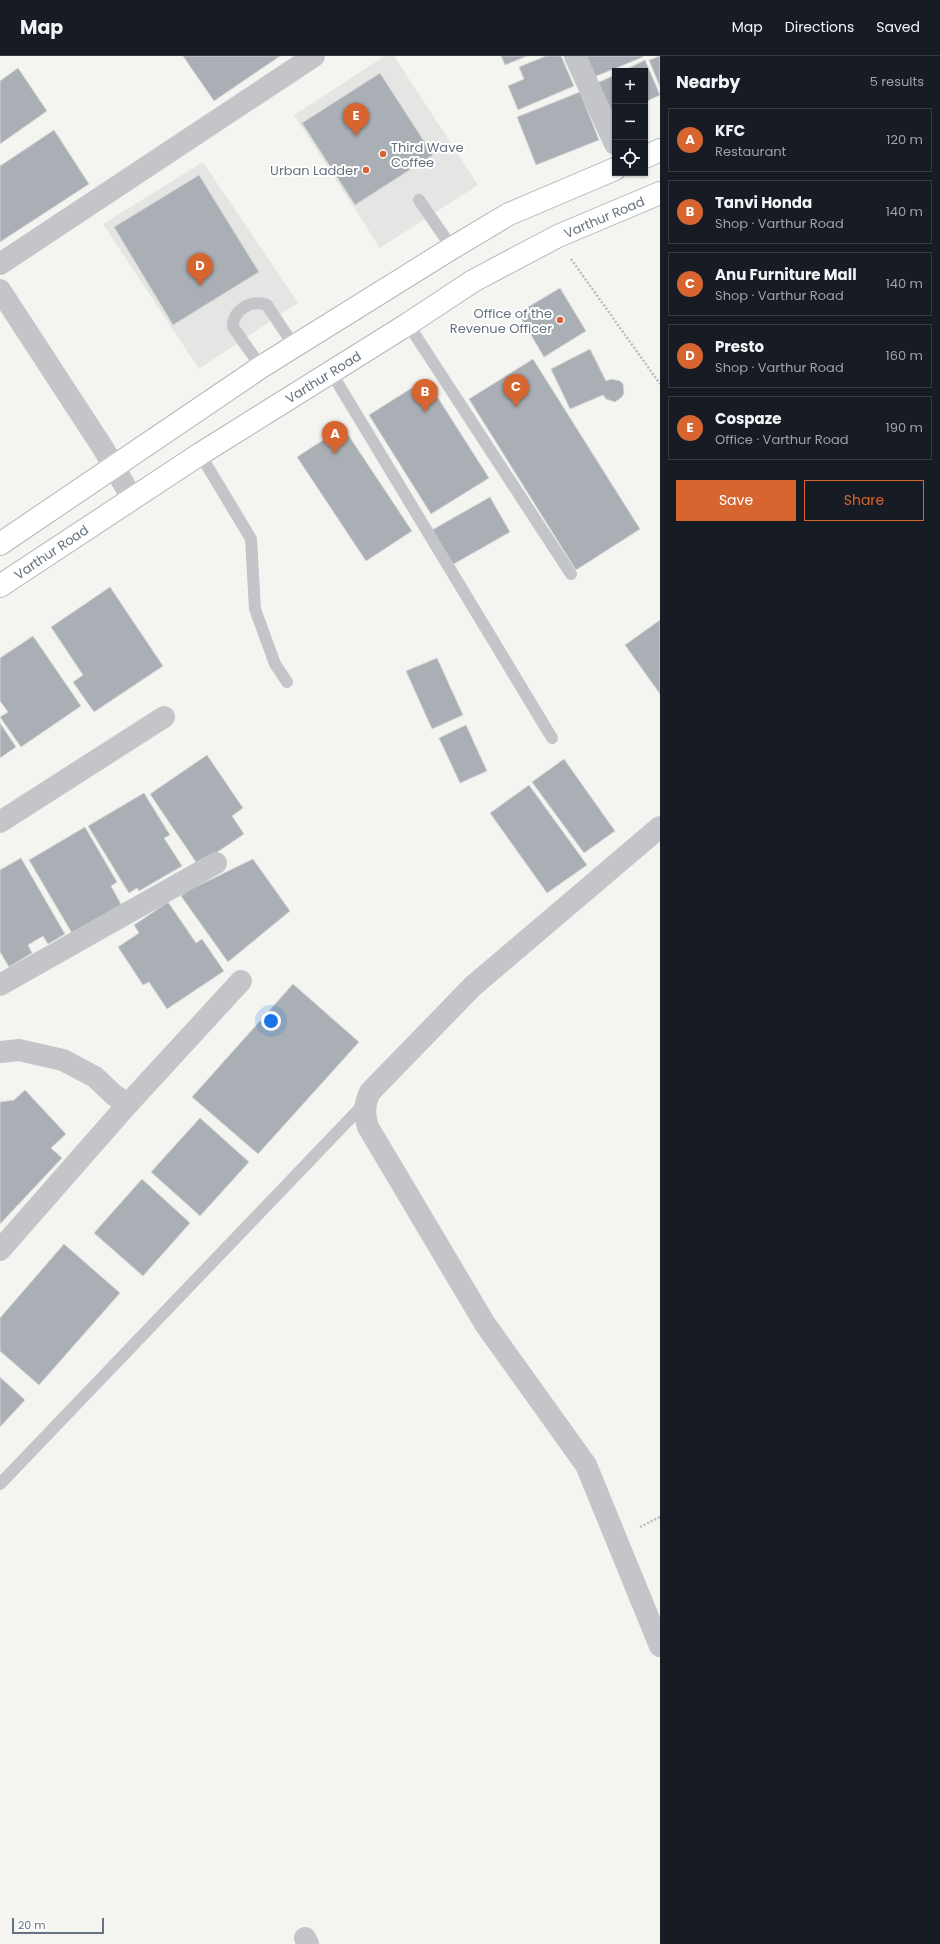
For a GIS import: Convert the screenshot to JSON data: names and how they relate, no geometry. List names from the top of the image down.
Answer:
{
  "streets": {
    "main road": ["Varthur Road"]
  },
  "places": ["Third Wave Coffee", "Urban Ladder", "Office of the Revenue Officer"],
  "scale_bar": "20 m",
  "page": {
    "header": "Map",
    "nav": ["Map", "Directions", "Saved"],
    "heading": ["Nearby", "5 results"],
    "map_buttons": ["+", "−"],
    "pins": [
      "E",
      "D",
      "C",
      "B",
      "A"
    ],
    "list": [
      {
        "mark": "A",
        "name": "KFC",
        "note": "Restaurant",
        "value": "120 m"
      },
      {
        "mark": "B",
        "name": "Tanvi Honda",
        "note": "Shop · Varthur Road",
        "value": "140 m"
      },
      {
        "mark": "C",
        "name": "Anu Furniture Mall",
        "note": "Shop · Varthur Road",
        "value": "140 m"
      },
      {
        "mark": "D",
        "name": "Presto",
        "note": "Shop · Varthur Road",
        "value": "160 m"
      },
      {
        "mark": "E",
        "name": "Cospaze",
        "note": "Office · Varthur Road",
        "value": "190 m"
      }
    ],
    "buttons": ["Save", "Share"],
    "scale": "20 m"
  }
}
